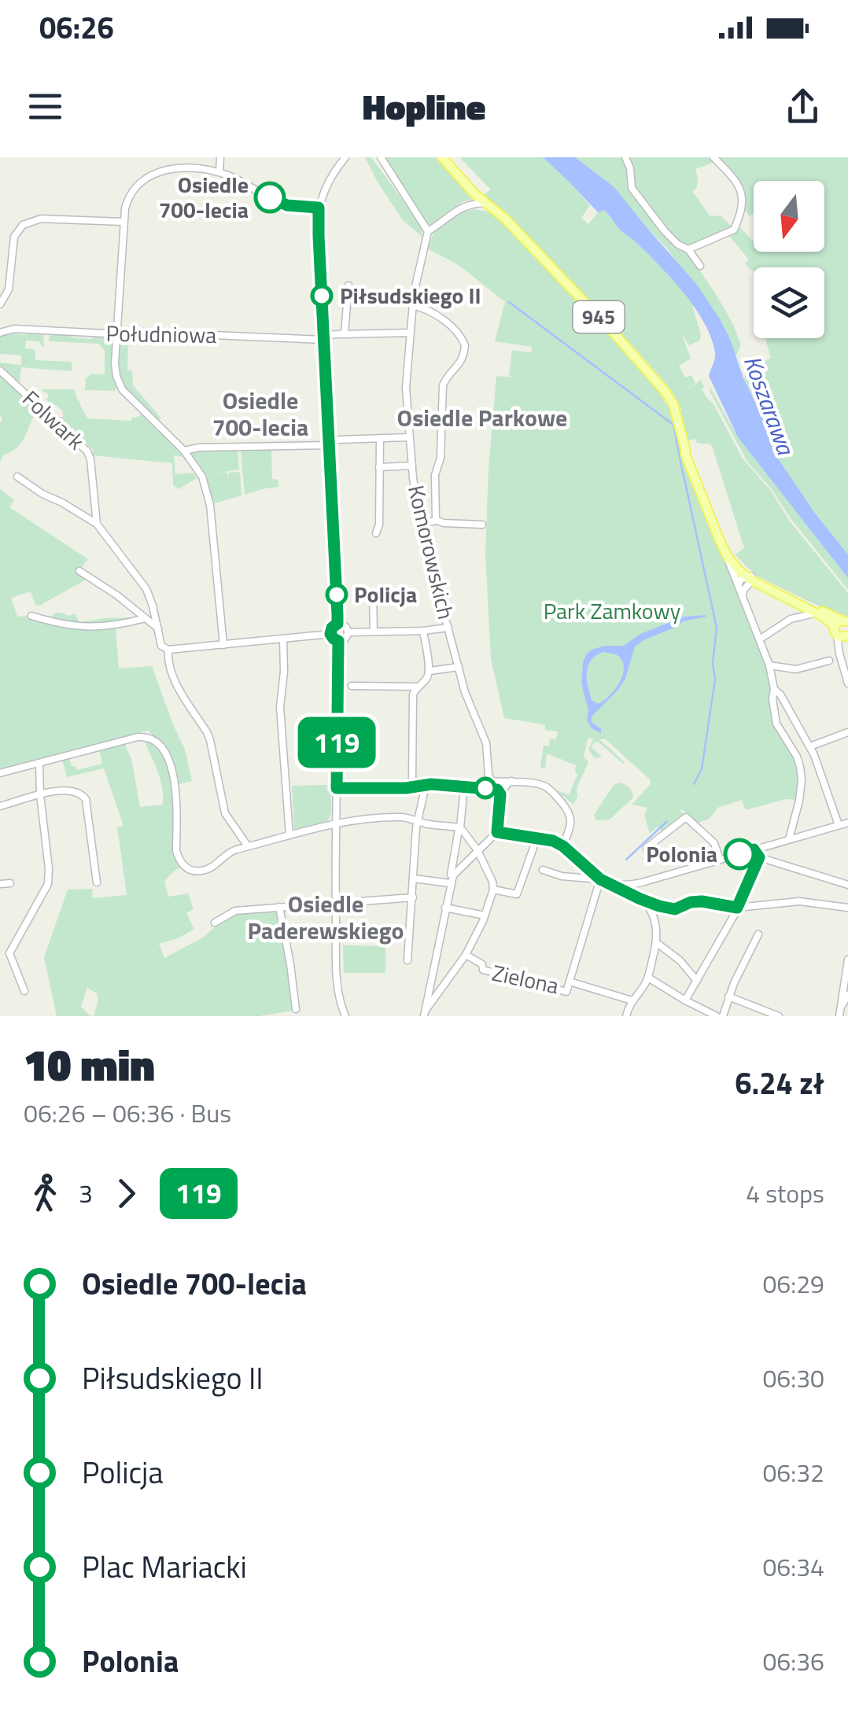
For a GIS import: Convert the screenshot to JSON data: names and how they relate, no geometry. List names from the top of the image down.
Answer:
{
  "streets": {
    "main road": ["945"],
    "street": [
      "Południowa",
      "Folwark",
      "Komorowskich",
      "Zielona"
    ]
  },
  "crossings": [
    ["Południowa", "Komorowskich"]
  ],
  "districts": ["Osiedle 700-lecia", "Osiedle Parkowe", "Osiedle Paderewskiego"],
  "water": ["Koszarawa"],
  "parks": ["Park Zamkowy"],
  "places": [
    "Osiedle 700-lecia",
    "Piłsudskiego II",
    "Policja",
    "Polonia"
  ],
  "lines": ["bus line 119"],
  "north": "bottom",
  "page": {
    "status": "06:26",
    "header": "Hopline",
    "on_map": "119",
    "heading": ["10 min", "06:26 – 06:36 · Bus", "6.24 zł"],
    "legs": ["3", "119", "4 stops"],
    "list": [
      {
        "name": "Osiedle 700-lecia",
        "value": "06:29"
      },
      {
        "name": "Piłsudskiego II",
        "value": "06:30"
      },
      {
        "name": "Policja",
        "value": "06:32"
      },
      {
        "name": "Plac Mariacki",
        "value": "06:34"
      },
      {
        "name": "Polonia",
        "value": "06:36"
      }
    ]
  }
}
